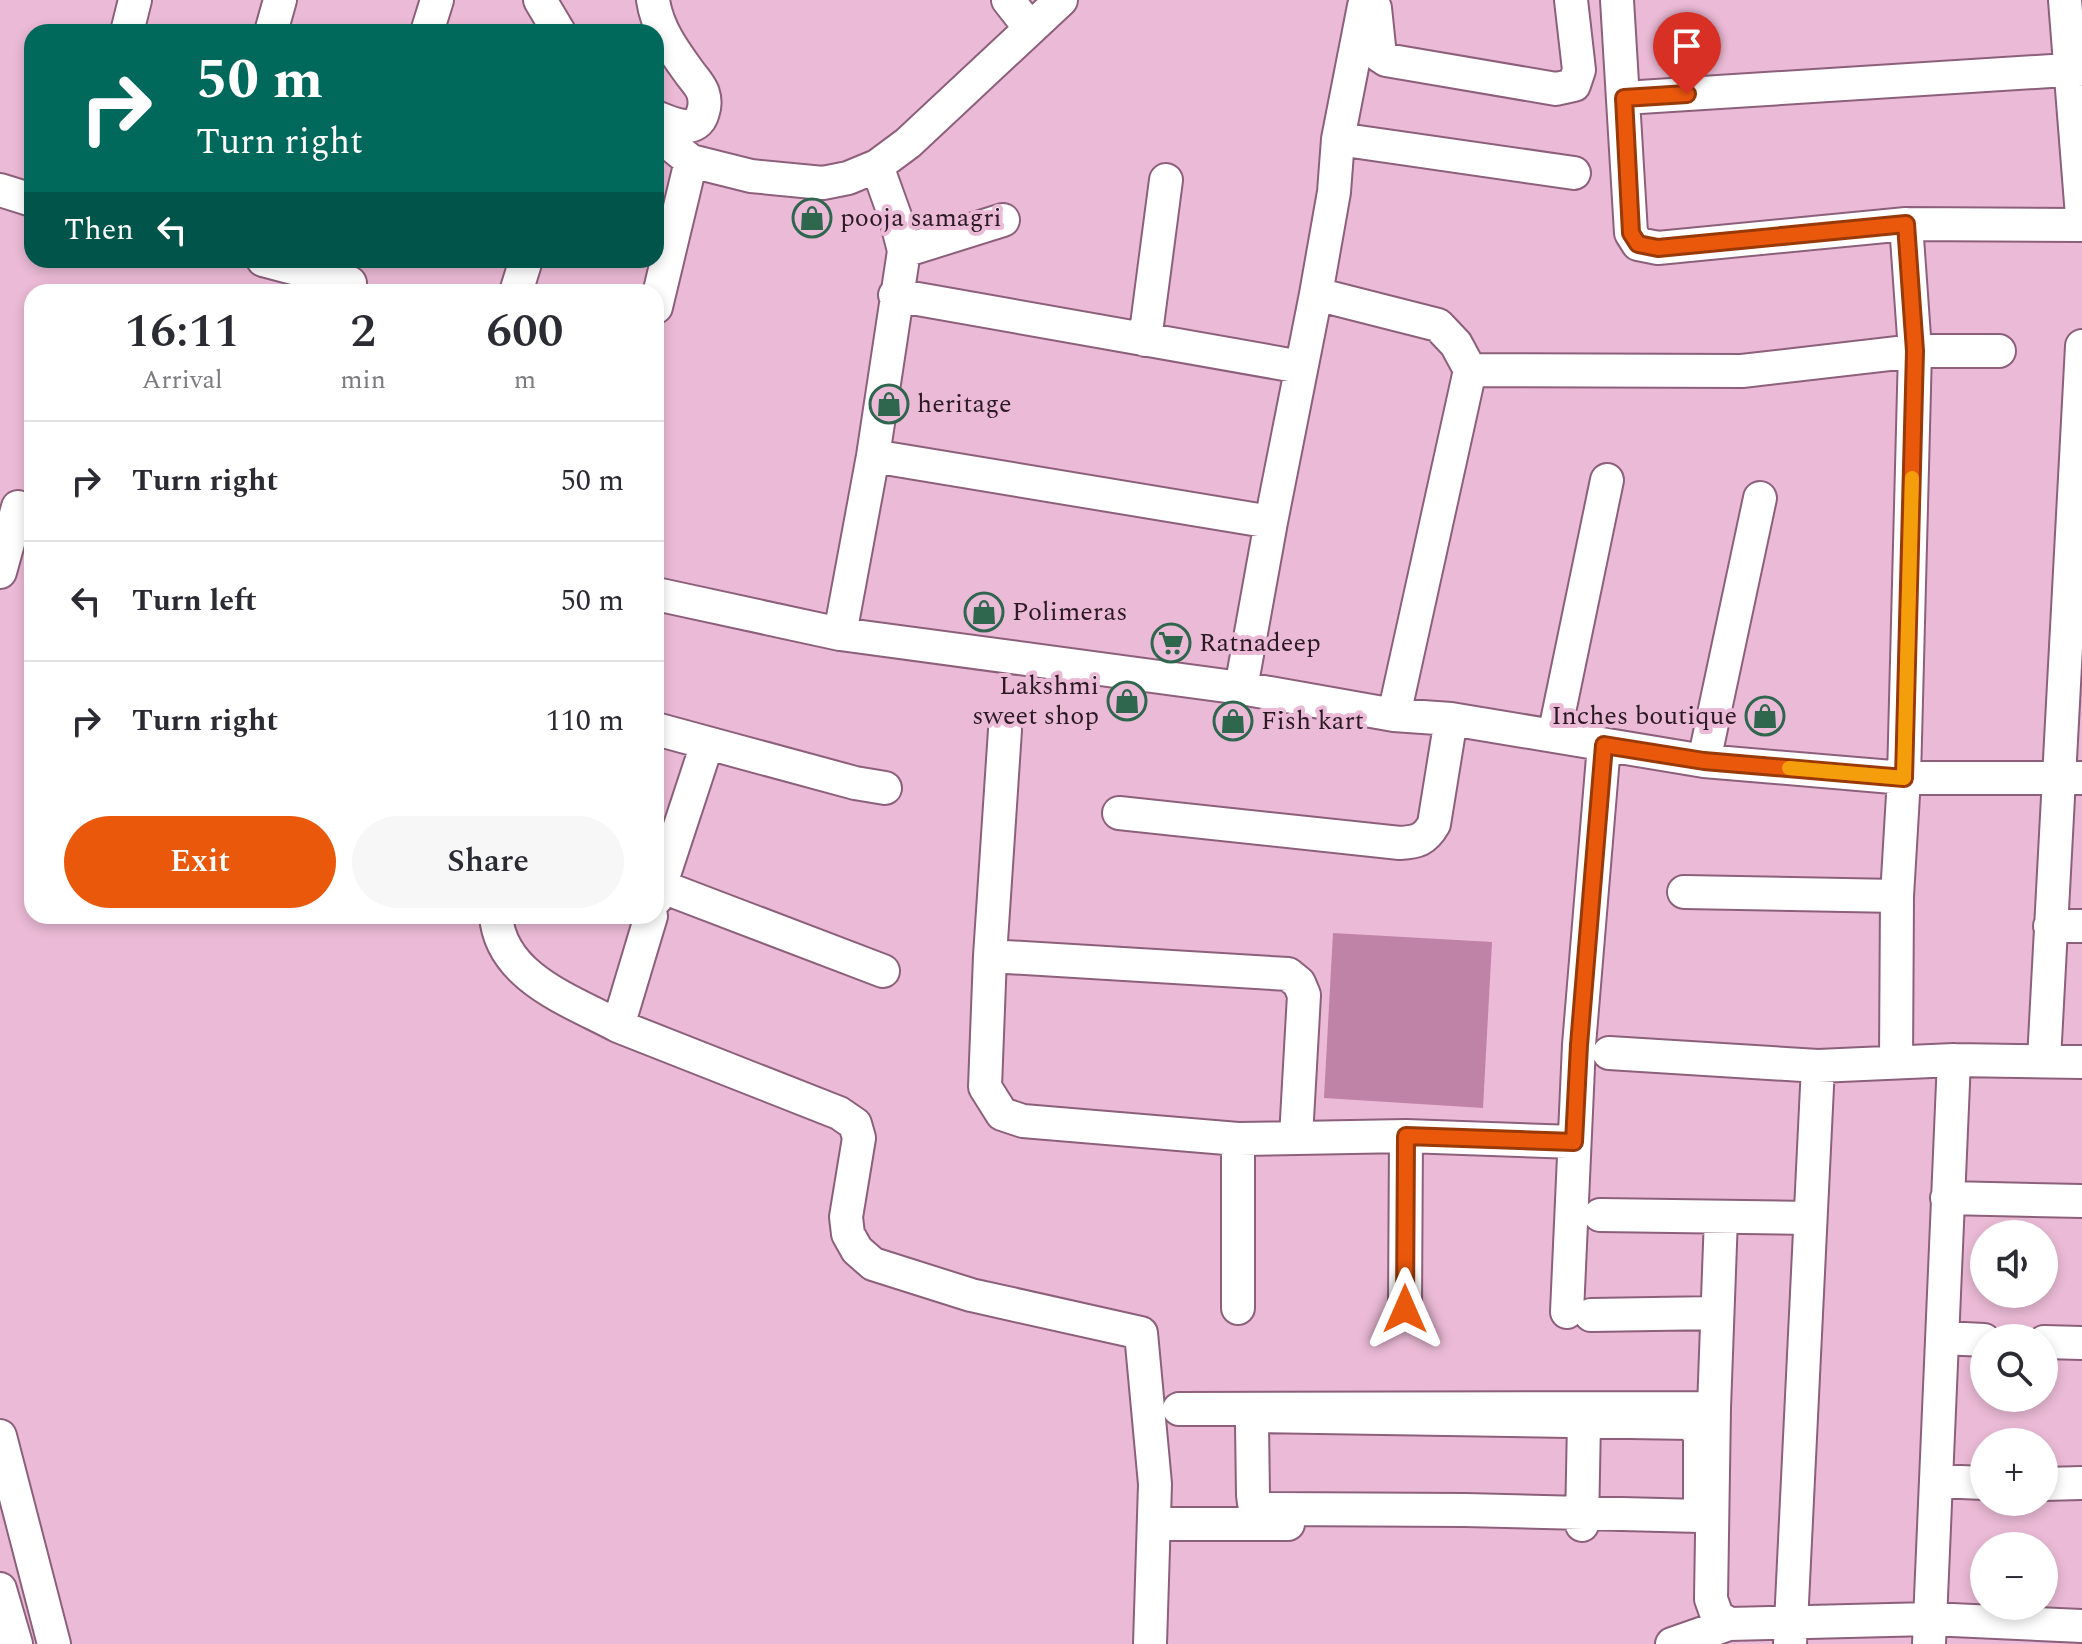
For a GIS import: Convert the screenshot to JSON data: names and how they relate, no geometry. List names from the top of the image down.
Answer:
{
  "places": {
    "shop": [
      "pooja samagri",
      "heritage",
      "Polimeras",
      "Lakshmi sweet shop",
      "Inches boutique",
      "Fish kart"
    ],
    "supermarket": ["Ratnadeep"]
  },
  "page": {
    "turn": ["50 m", "Turn right"],
    "then": "Then",
    "eta": [
      "16:11",
      "Arrival",
      "2",
      "min",
      "600",
      "m"
    ],
    "list": [
      {
        "name": "Turn right",
        "value": "50 m"
      },
      {
        "name": "Turn left",
        "value": "50 m"
      },
      {
        "name": "Turn right",
        "value": "110 m"
      }
    ],
    "buttons": ["Exit", "Share"],
    "map_buttons": ["+", "−"]
  }
}
